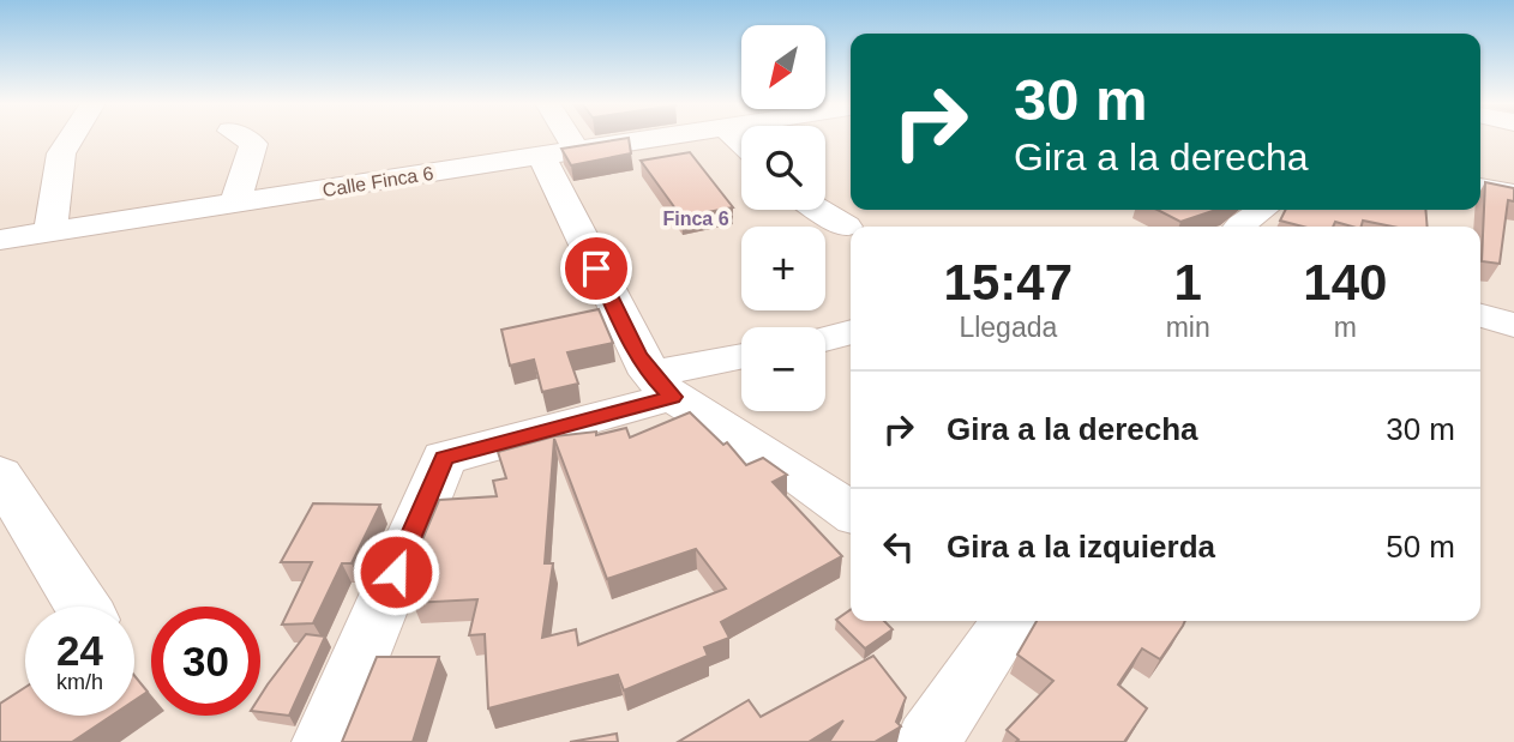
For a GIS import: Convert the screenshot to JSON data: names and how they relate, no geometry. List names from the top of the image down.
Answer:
{
  "streets": {
    "street": ["Calle Finca 6"]
  },
  "districts": ["Finca 6"],
  "north": "bottom left",
  "page": {
    "map_buttons": ["+", "−"],
    "turn": ["30 m", "Gira a la derecha"],
    "eta": [
      "15:47",
      "Llegada",
      "1",
      "min",
      "140",
      "m"
    ],
    "list": [
      {
        "name": "Gira a la derecha",
        "value": "30 m"
      },
      {
        "name": "Gira a la izquierda",
        "value": "50 m"
      }
    ],
    "speed": "24 km/h",
    "limit": "30"
  }
}
